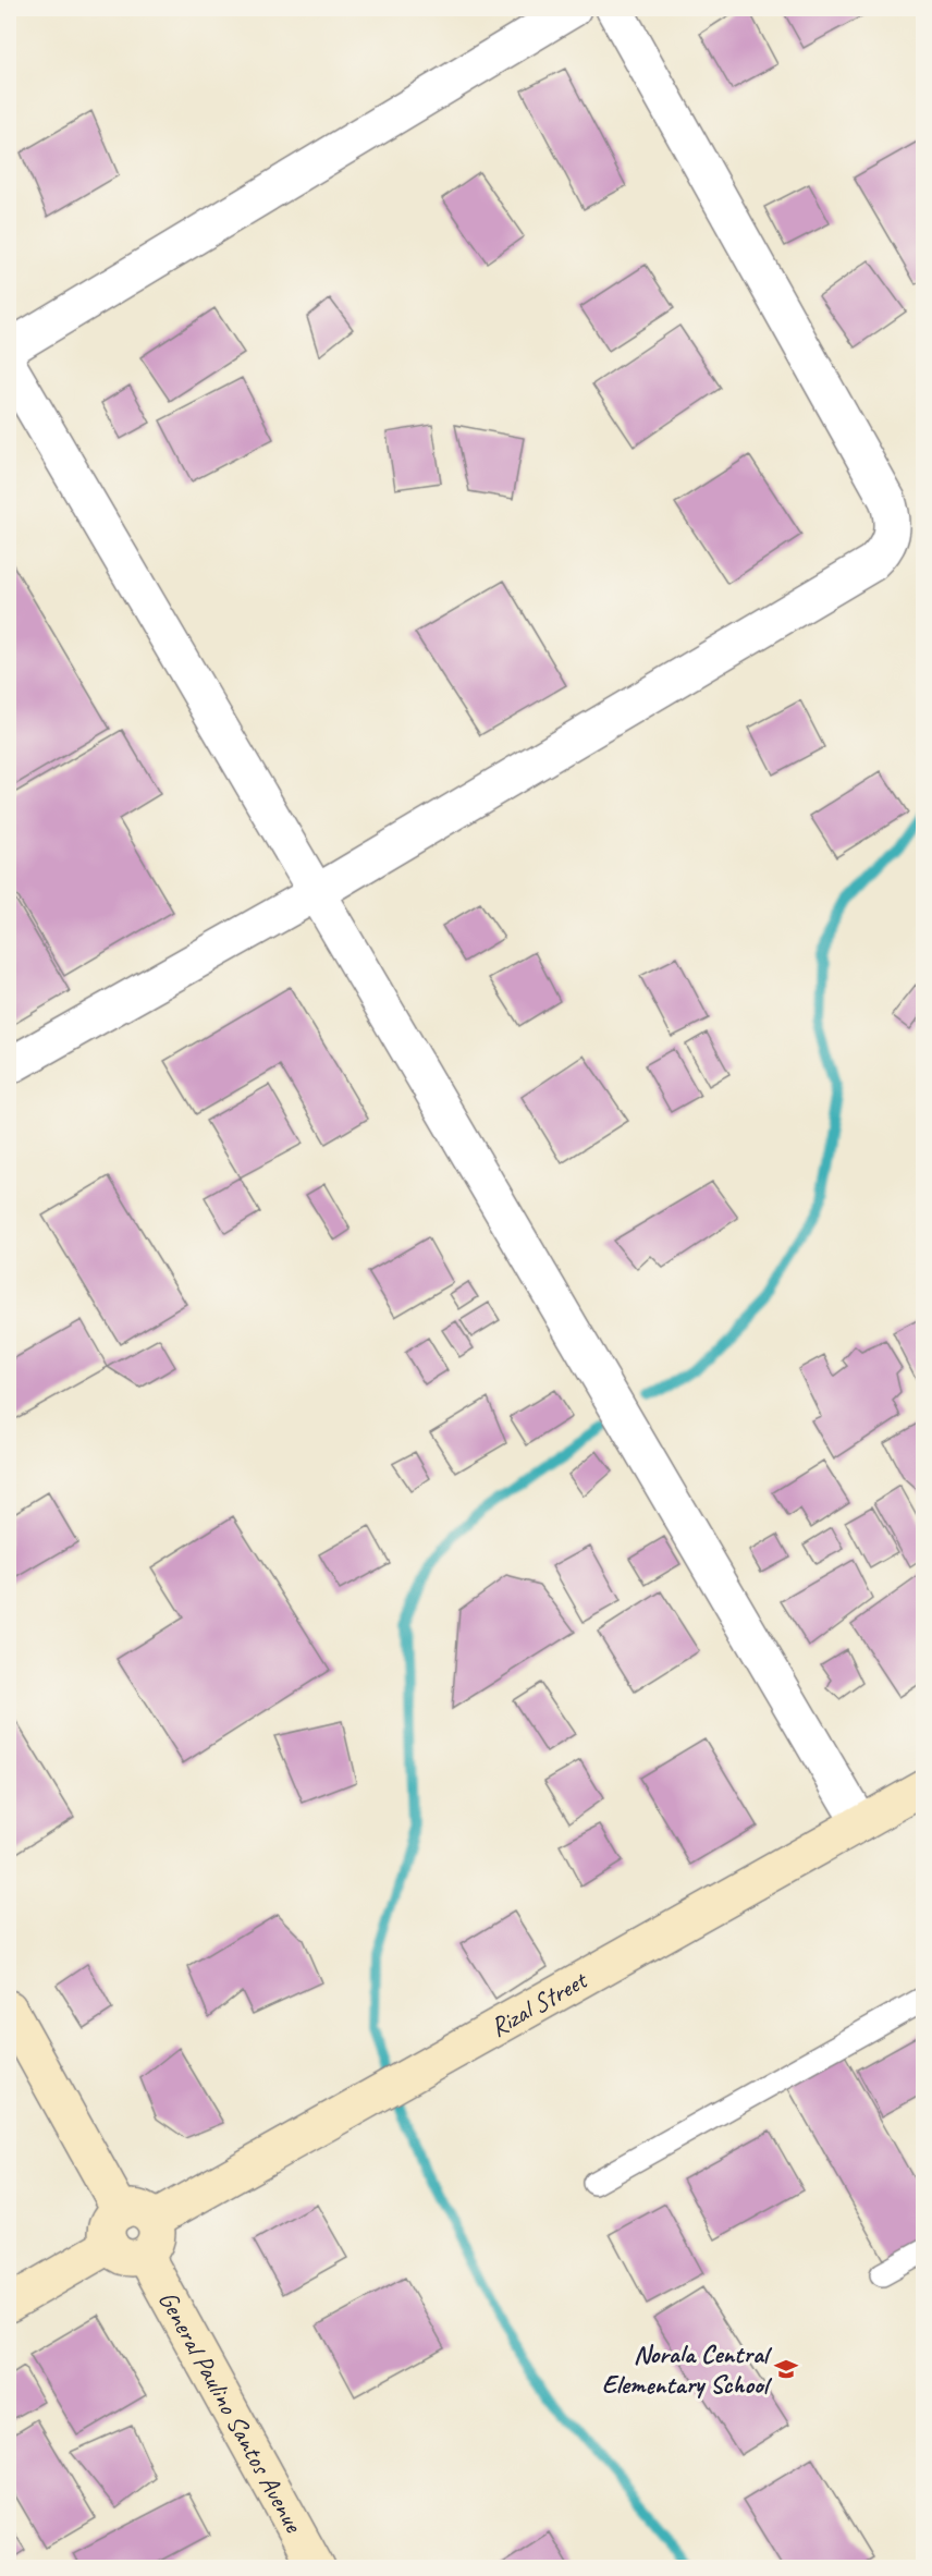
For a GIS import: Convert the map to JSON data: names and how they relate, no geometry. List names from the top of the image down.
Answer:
{
  "streets": {
    "main road": ["Rizal Street", "General Paulino Santos Avenue"]
  },
  "crossings": [
    ["Rizal Street", "General Paulino Santos Avenue"]
  ],
  "places": {
    "school or university": ["Norala Central Elementary School"]
  }
}
